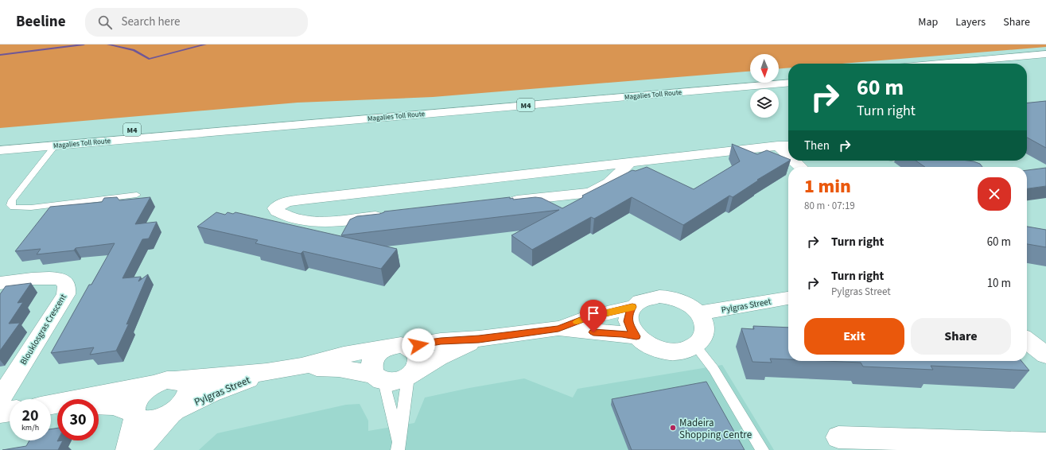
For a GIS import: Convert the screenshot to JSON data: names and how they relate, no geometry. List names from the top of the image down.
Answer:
{
  "streets": {
    "main road": [
      "Magalies Toll Route",
      "M4",
      "Pylgras Street",
      "Blouklosgras Crescent"
    ]
  },
  "places": ["Madeira Shopping Centre"],
  "north": "bottom",
  "page": {
    "header": "Beeline",
    "search": "Search here",
    "nav": ["Map", "Layers", "Share"],
    "turn": ["60 m", "Turn right"],
    "then": "Then",
    "heading": ["1 min", "80 m · 07:19"],
    "list": [
      {
        "name": "Turn right",
        "value": "60 m"
      },
      {
        "name": "Turn right",
        "note": "Pylgras Street",
        "value": "10 m"
      }
    ],
    "buttons": ["Exit", "Share"],
    "speed": "20 km/h",
    "limit": "30"
  }
}
